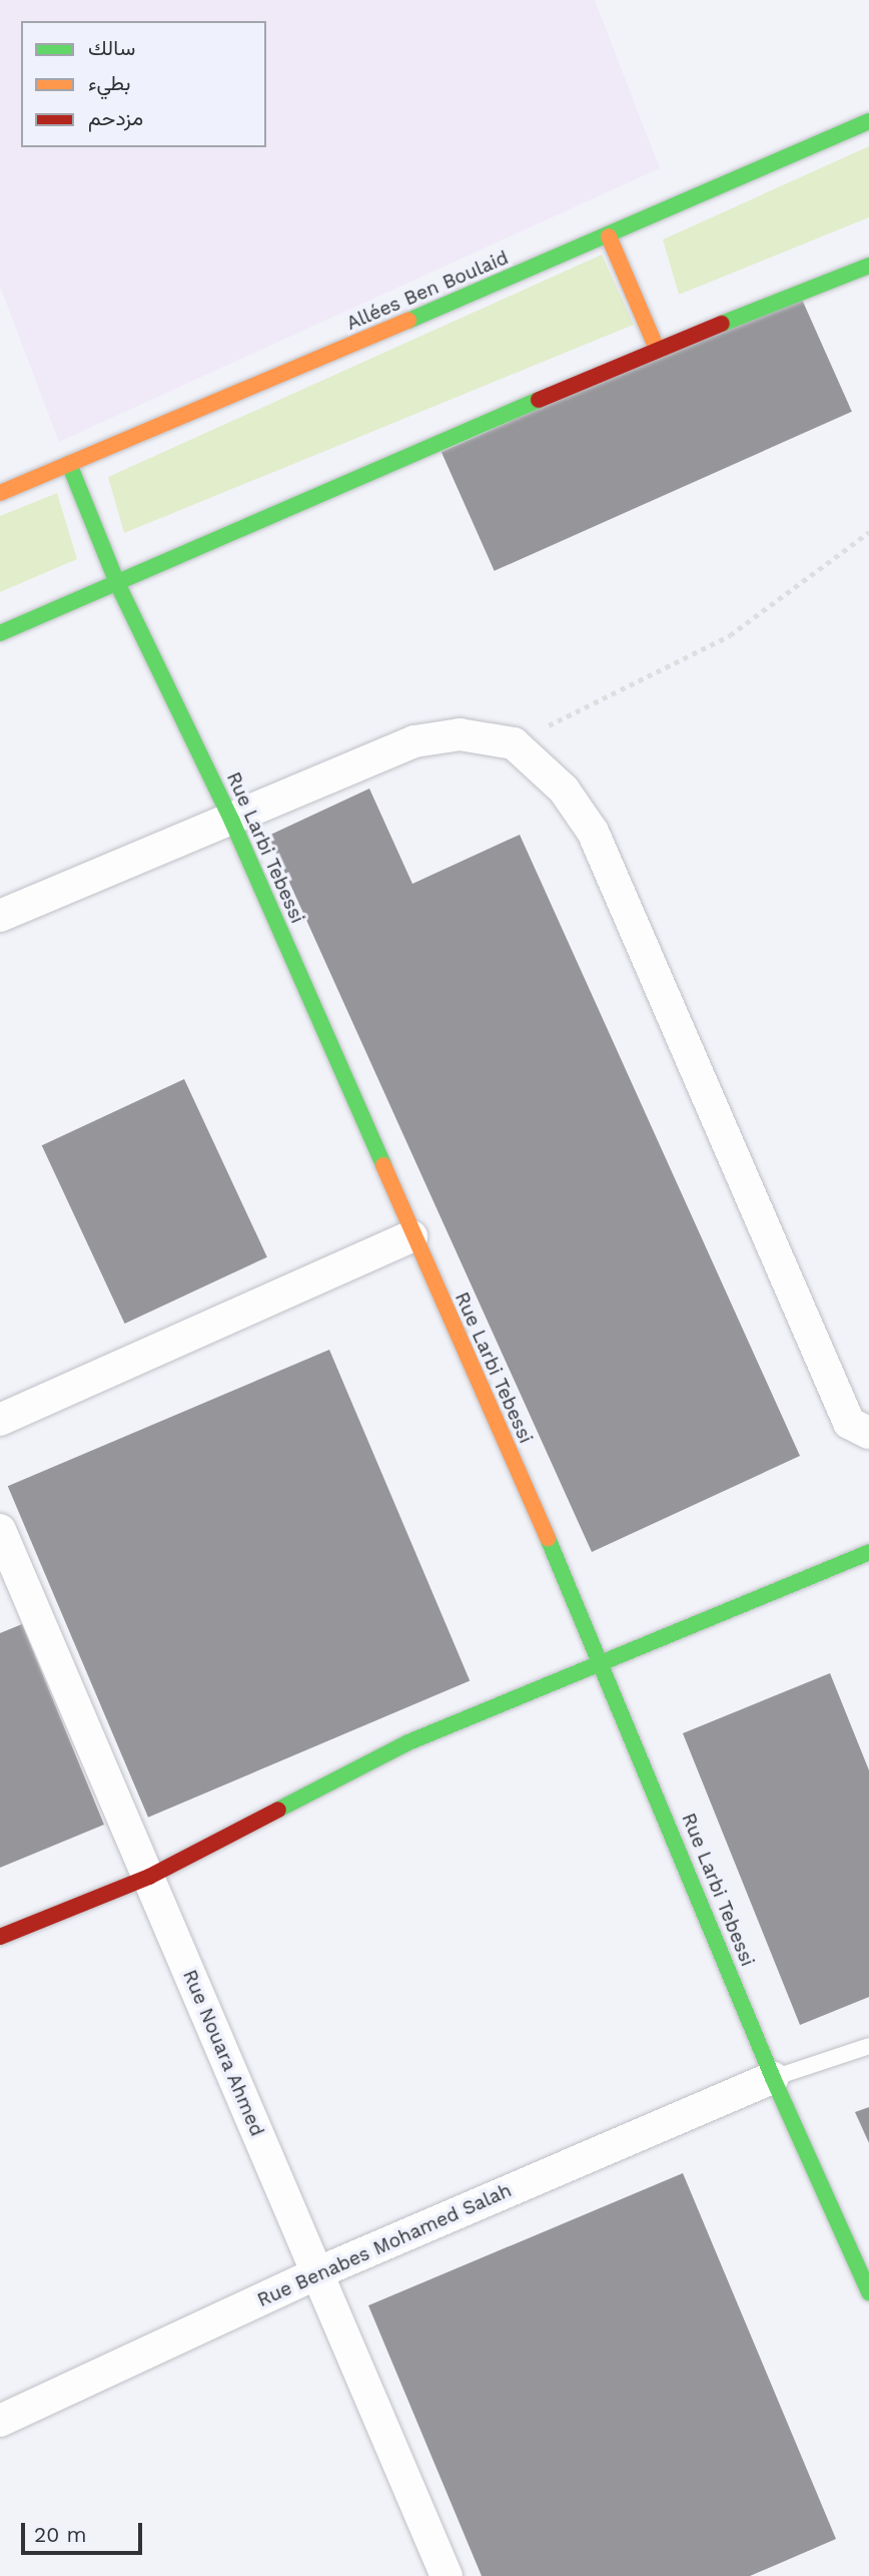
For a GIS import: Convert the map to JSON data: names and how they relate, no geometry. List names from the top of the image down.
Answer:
{
  "streets": {
    "main road": ["Allées Ben Boulaid", "Rue Larbi Tebessi"],
    "street": ["Rue Nouara Ahmed", "Rue Benabes Mohamed Salah"]
  },
  "crossings": [
    ["Allées Ben Boulaid", "Rue Larbi Tebessi"],
    ["Rue Larbi Tebessi", "Rue Benabes Mohamed Salah"],
    ["Rue Nouara Ahmed", "Rue Benabes Mohamed Salah"]
  ],
  "legend": ["سالك", "بطيء", "مزدحم"],
  "scale_bar": "20 m"
}
